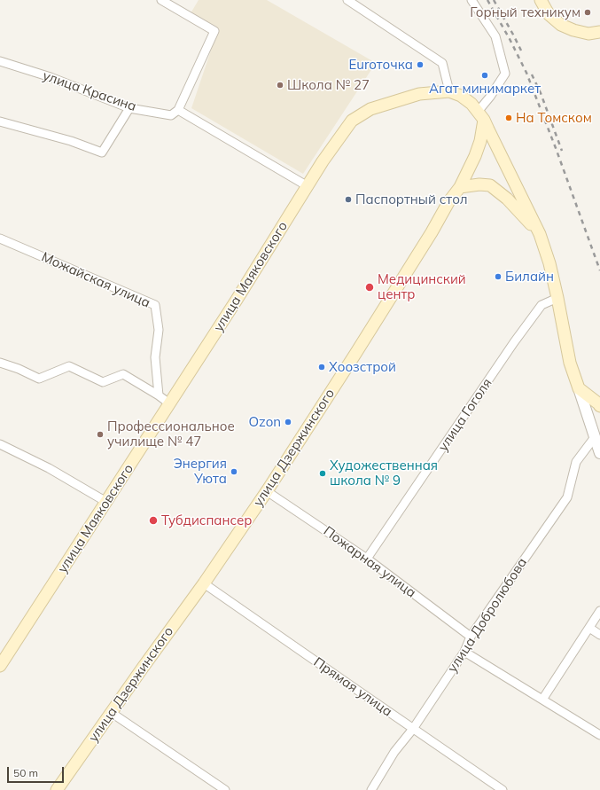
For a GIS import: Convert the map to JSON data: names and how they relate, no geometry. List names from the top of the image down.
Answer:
{
  "streets": {
    "main road": ["улица Маяковского", "улица Дзержинского"],
    "street": [
      "улица Красина",
      "Можайская улица",
      "улица Гоголя",
      "Пожарная улица",
      "улица Добролюбова",
      "Прямая улица"
    ]
  },
  "crossings": [
    ["улица Гоголя", "Пожарная улица"],
    ["улица Дзержинского", "Пожарная улица"],
    ["улица Дзержинского", "Прямая улица"],
    ["Пожарная улица", "улица Добролюбова"],
    ["улица Добролюбова", "Прямая улица"]
  ],
  "places": [
    "Горный техникум",
    "Euroточка",
    "Агат минимаркет",
    "Школа № 27",
    "На Томском",
    "Паспортный стол",
    "Билайн",
    "Медицинский центр",
    "Хоозстрой",
    "Ozon",
    "Профессиональное училище № 47",
    "Энергия Уюта",
    "Художественная школа № 9",
    "Тубдиспансер"
  ],
  "scale_bar": "50 m"
}
